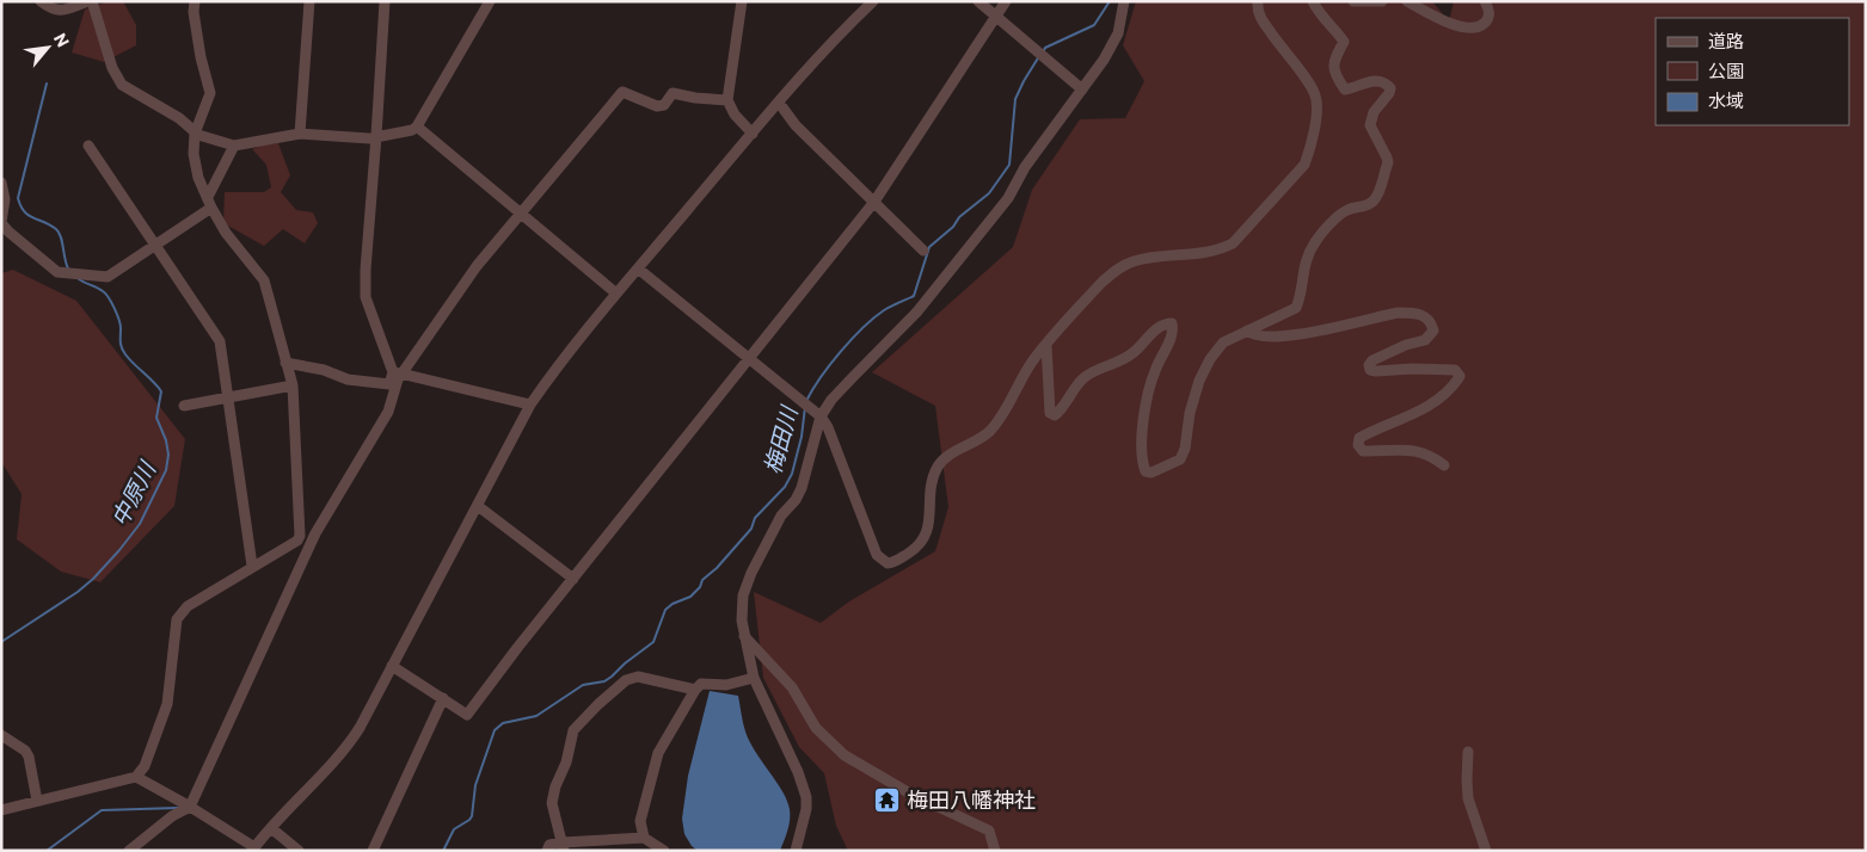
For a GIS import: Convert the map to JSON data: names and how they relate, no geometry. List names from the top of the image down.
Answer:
{
  "water": ["梅田川", "中原川"],
  "places": {
    "temple": ["梅田八幡神社"]
  },
  "legend": ["道路", "公園", "水域"],
  "north": "top right"
}
